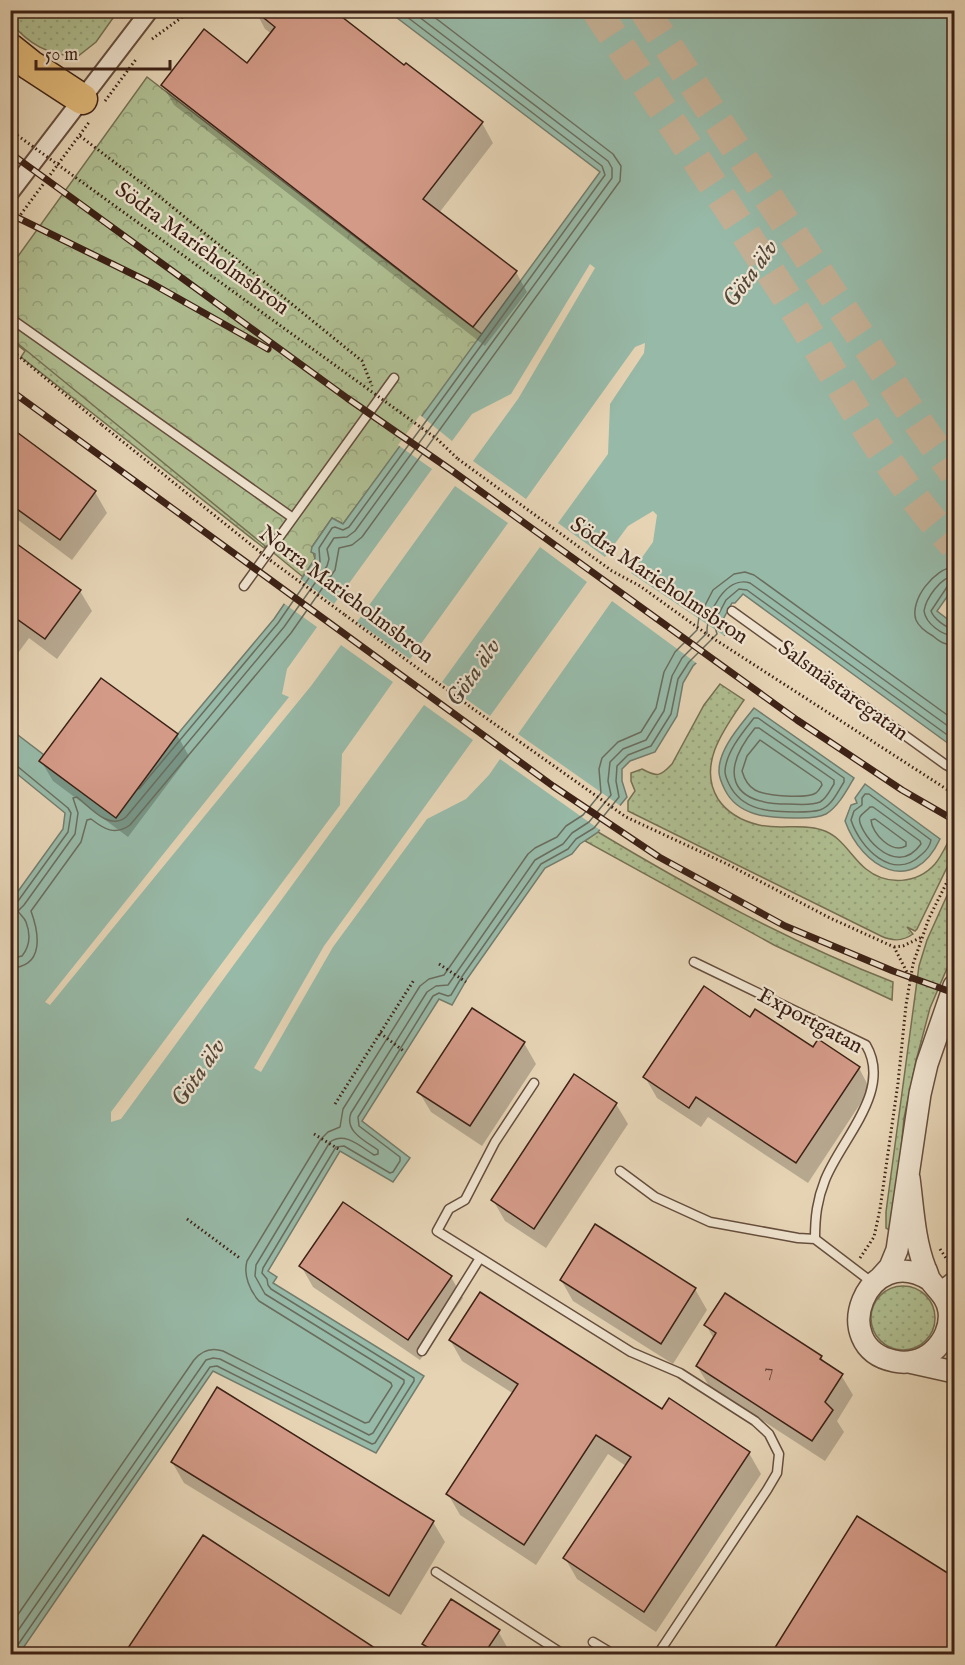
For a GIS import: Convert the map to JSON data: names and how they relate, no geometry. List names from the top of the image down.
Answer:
{
  "streets": {
    "lane": ["Salsmästaregatan", "Exportgatan"],
    "path": ["Södra Marieholmsbron", "Norra Marieholmsbron"]
  },
  "water": ["Göta älv"],
  "house_numbers": ["7"],
  "scale_bar": "50 m"
}
